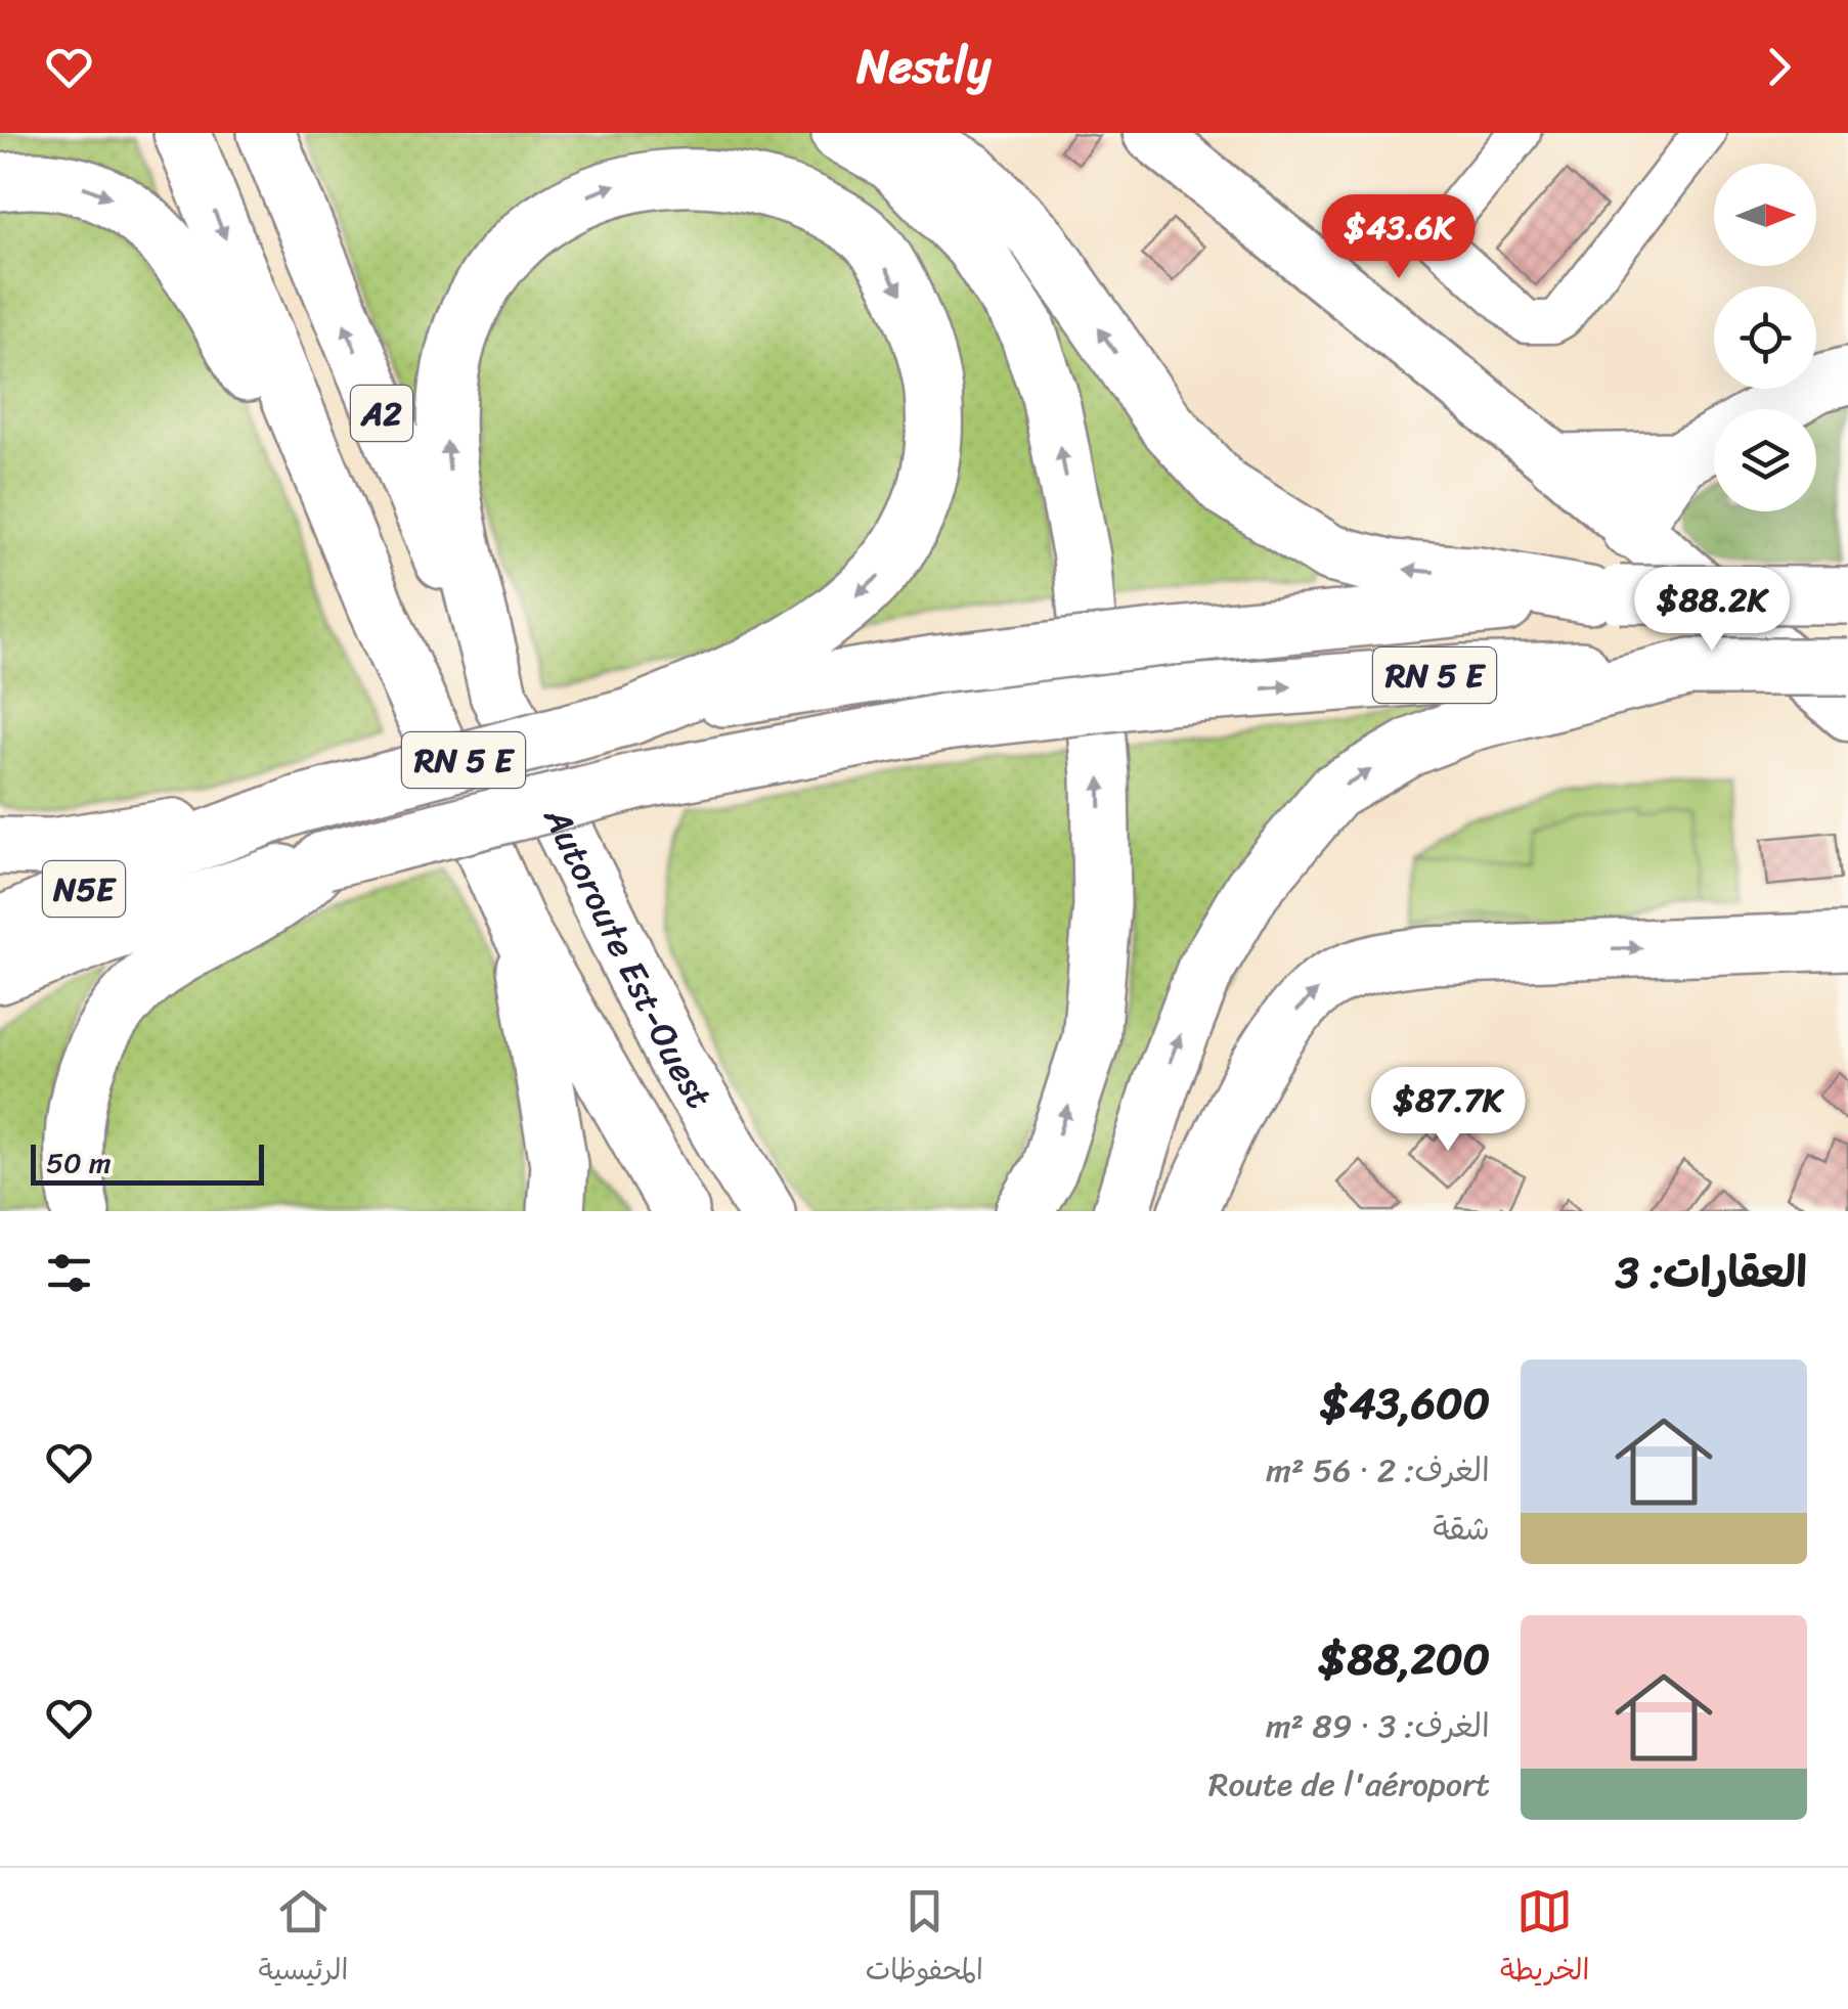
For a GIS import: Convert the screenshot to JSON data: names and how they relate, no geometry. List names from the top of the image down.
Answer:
{
  "streets": {
    "highway": [
      "A2",
      "RN 5 E",
      "N5E",
      "Autoroute Est-Ouest"
    ]
  },
  "crossings": [
    ["RN 5 E", "N5E"]
  ],
  "scale_bar": "50 m",
  "north": "right",
  "page": {
    "header": "Nestly",
    "price": ["$43.6K", "$88.2K", "$87.7K"],
    "scale": "50 m",
    "heading": "العقارات: 3",
    "list": [
      {
        "name": "$43,600",
        "note": "الغرف: 2 · 56 m² · شقة"
      },
      {
        "name": "$88,200",
        "note": "الغرف: 3 · 89 m² · Route de l'aéroport"
      }
    ],
    "tabs": ["الخريطة", "المحفوظات", "الرئيسية"]
  }
}
